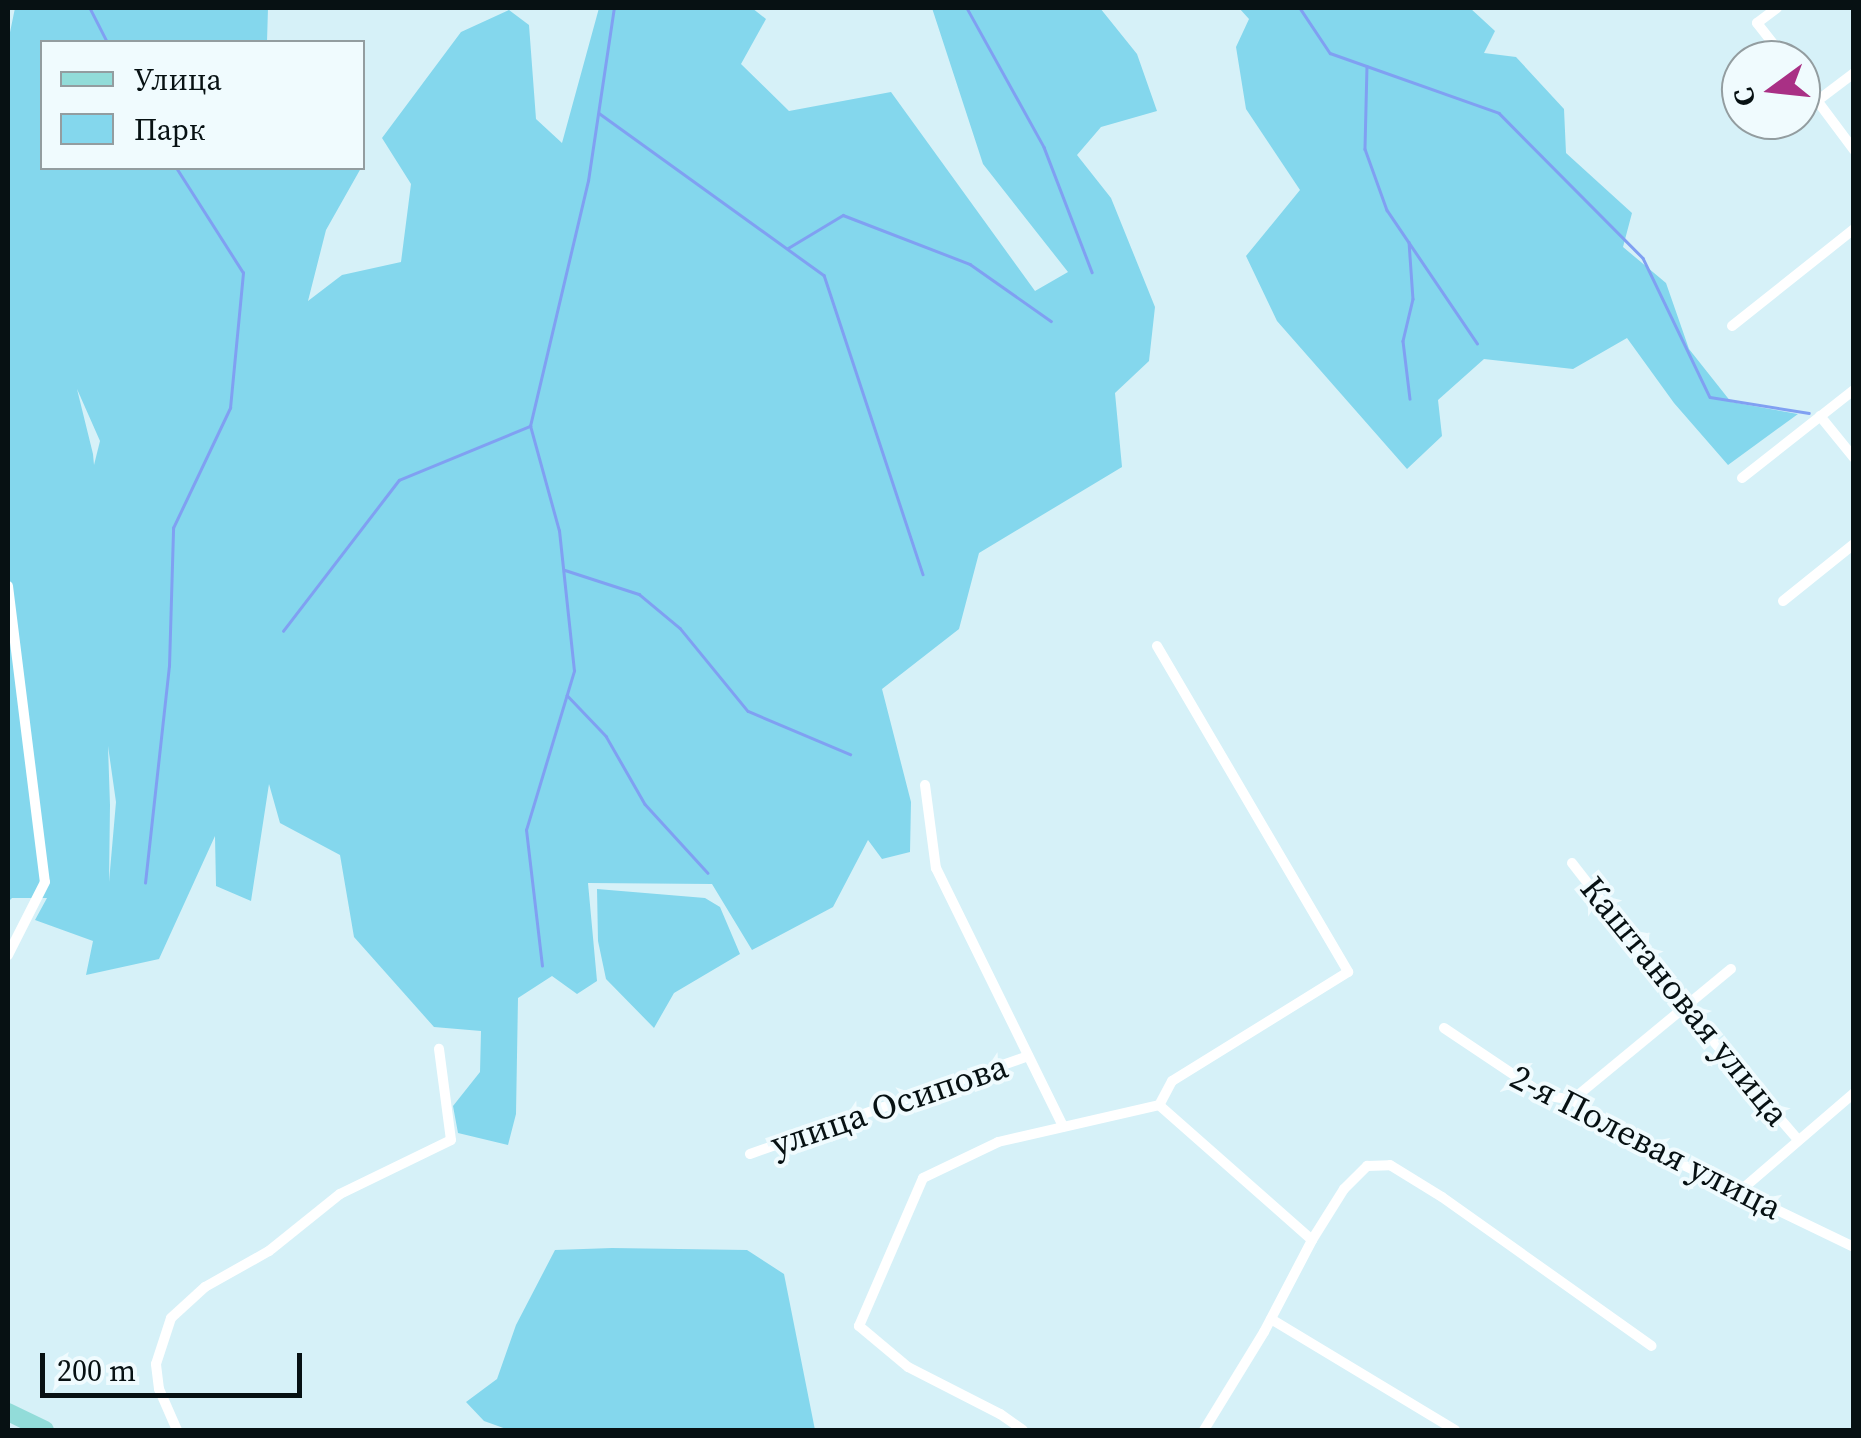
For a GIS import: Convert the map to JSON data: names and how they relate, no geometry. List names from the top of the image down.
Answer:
{
  "streets": {
    "street": ["Каштановая улица", "улица Осипова", "2-я Полевая улица"]
  },
  "legend": ["Улица", "Парк"],
  "scale_bar": "200 m",
  "north": "left"
}
